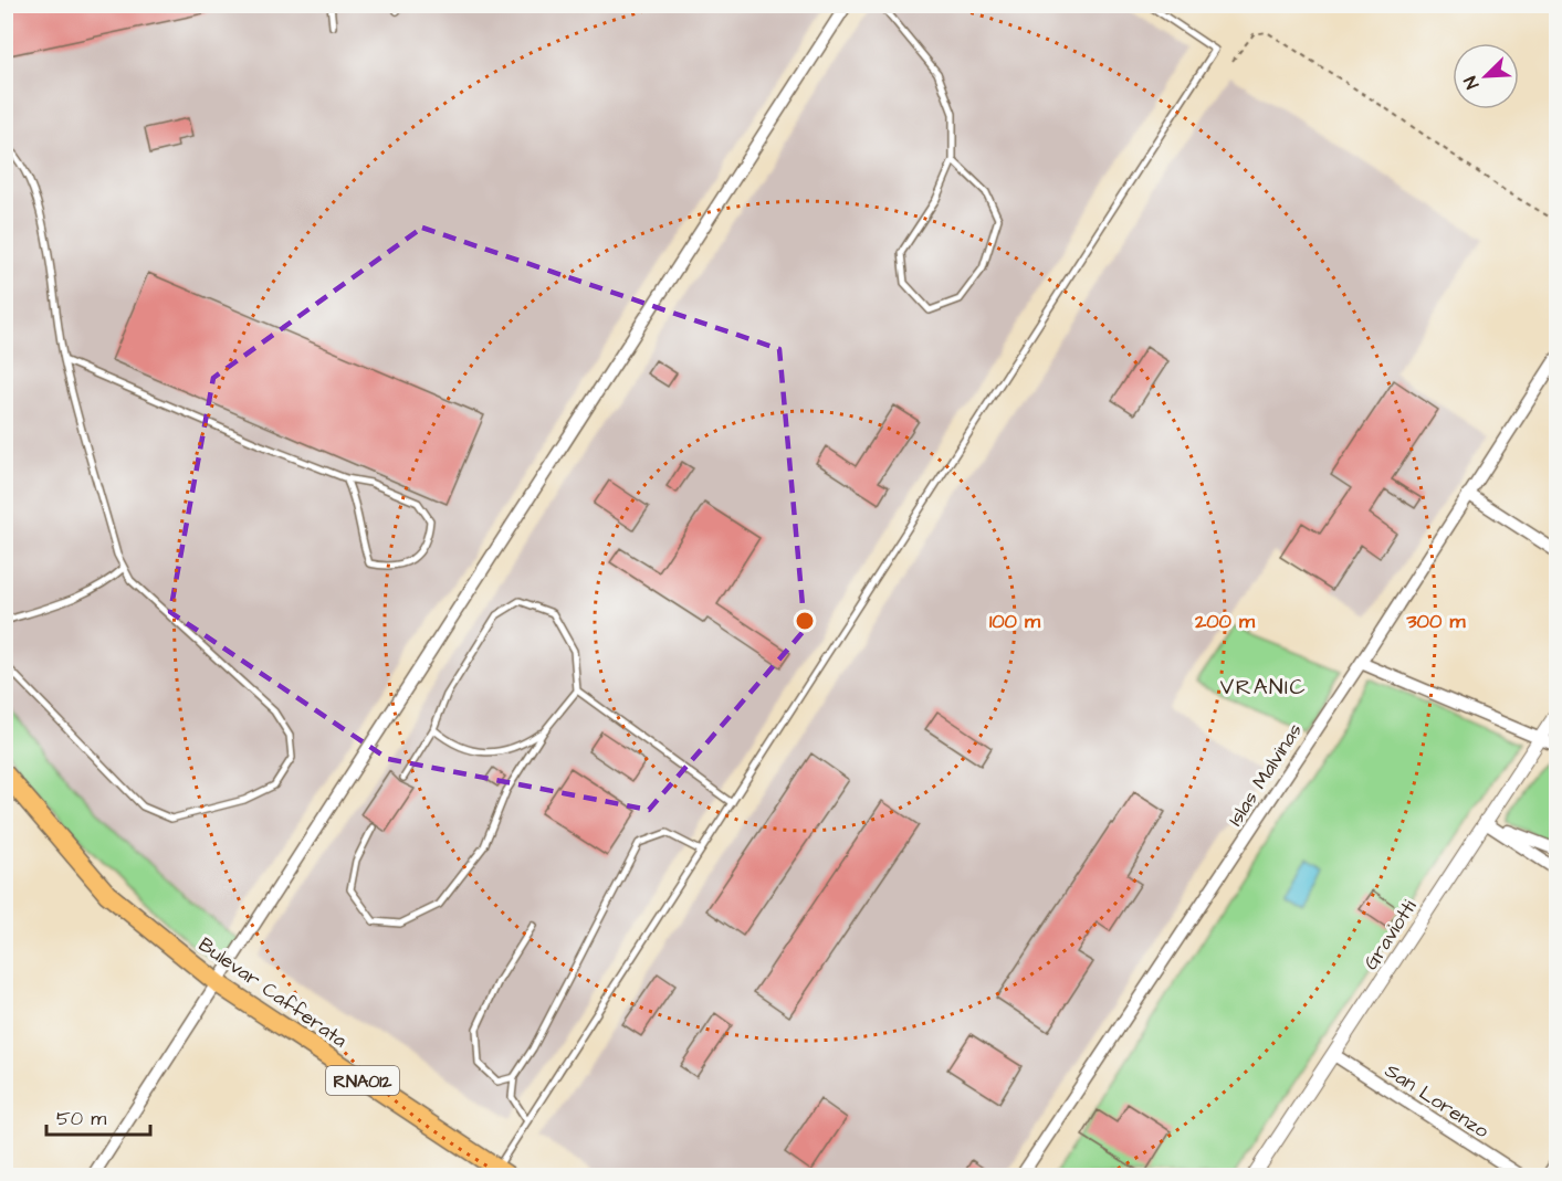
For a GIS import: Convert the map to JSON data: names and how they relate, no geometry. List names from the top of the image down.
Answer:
{
  "streets": {
    "highway": ["Bulevar Cafferata", "RNA012"],
    "street": ["Islas Malvinas", "Graviotti", "San Lorenzo"]
  },
  "crossings": [
    ["Graviotti", "San Lorenzo"]
  ],
  "districts": ["VRANIC"],
  "scale_bar": "50 m",
  "north": "bottom left",
  "rings": ["100 m", "200 m", "300 m"]
}
